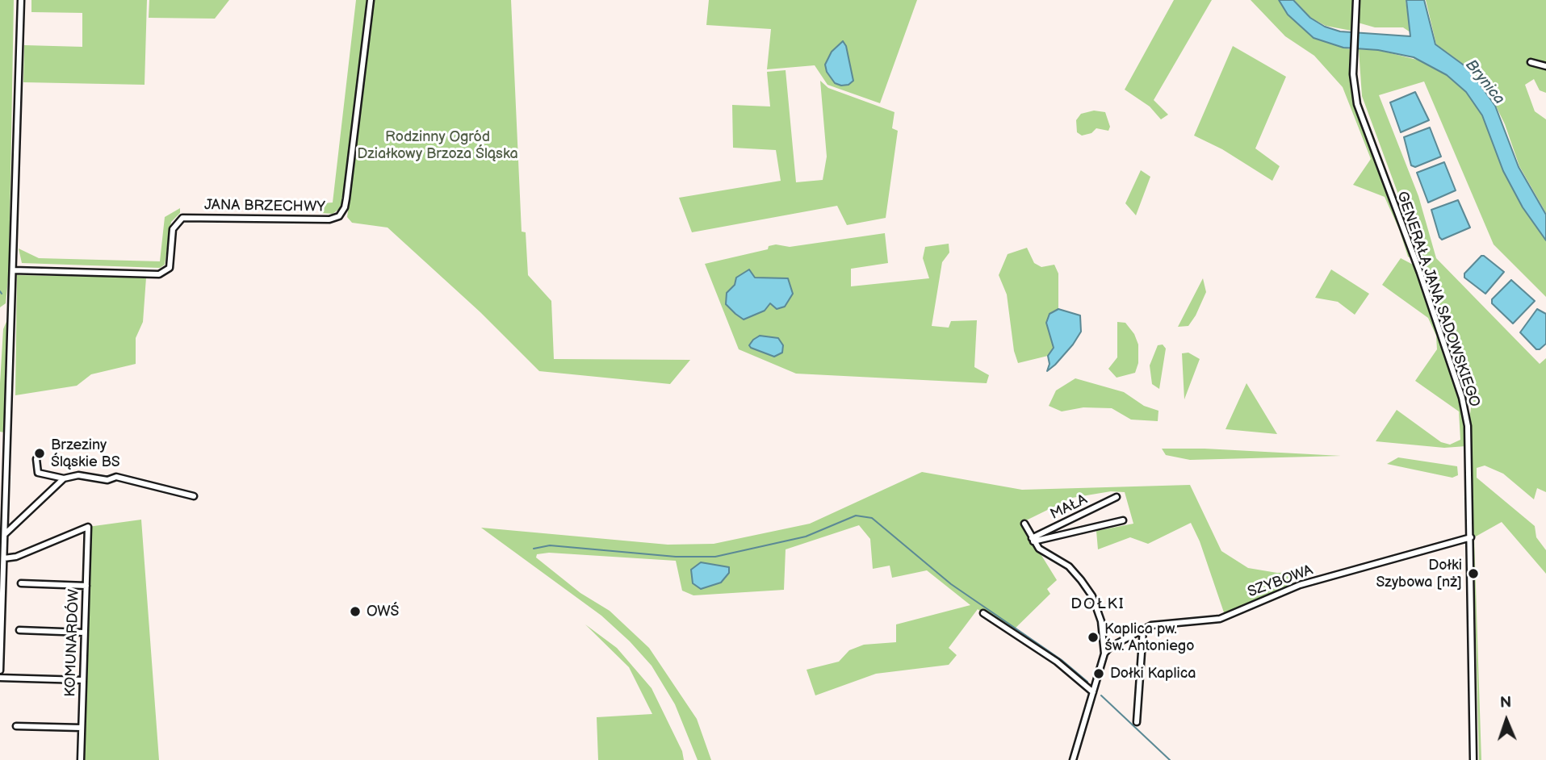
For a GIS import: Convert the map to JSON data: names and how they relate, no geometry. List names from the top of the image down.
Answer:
{
  "streets": {
    "street": [
      "JANA BRZECHWY",
      "GENERAŁA JANA SADOWSKIEGO",
      "MAŁA",
      "SZYBOWA",
      "KOMUNARDÓW"
    ]
  },
  "crossings": [
    ["GENERAŁA JANA SADOWSKIEGO", "SZYBOWA"]
  ],
  "districts": ["DOŁKI"],
  "water": ["Brynica"],
  "parks": ["Rodzinny Ogród Działkowy Brzoza Śląska"],
  "places": [
    "Brzeziny Śląskie BS",
    "Dołki Szybowa [nż]",
    "OWŚ",
    "Kaplica pw. św. Antoniego",
    "Dołki Kaplica"
  ],
  "north": "top"
}
